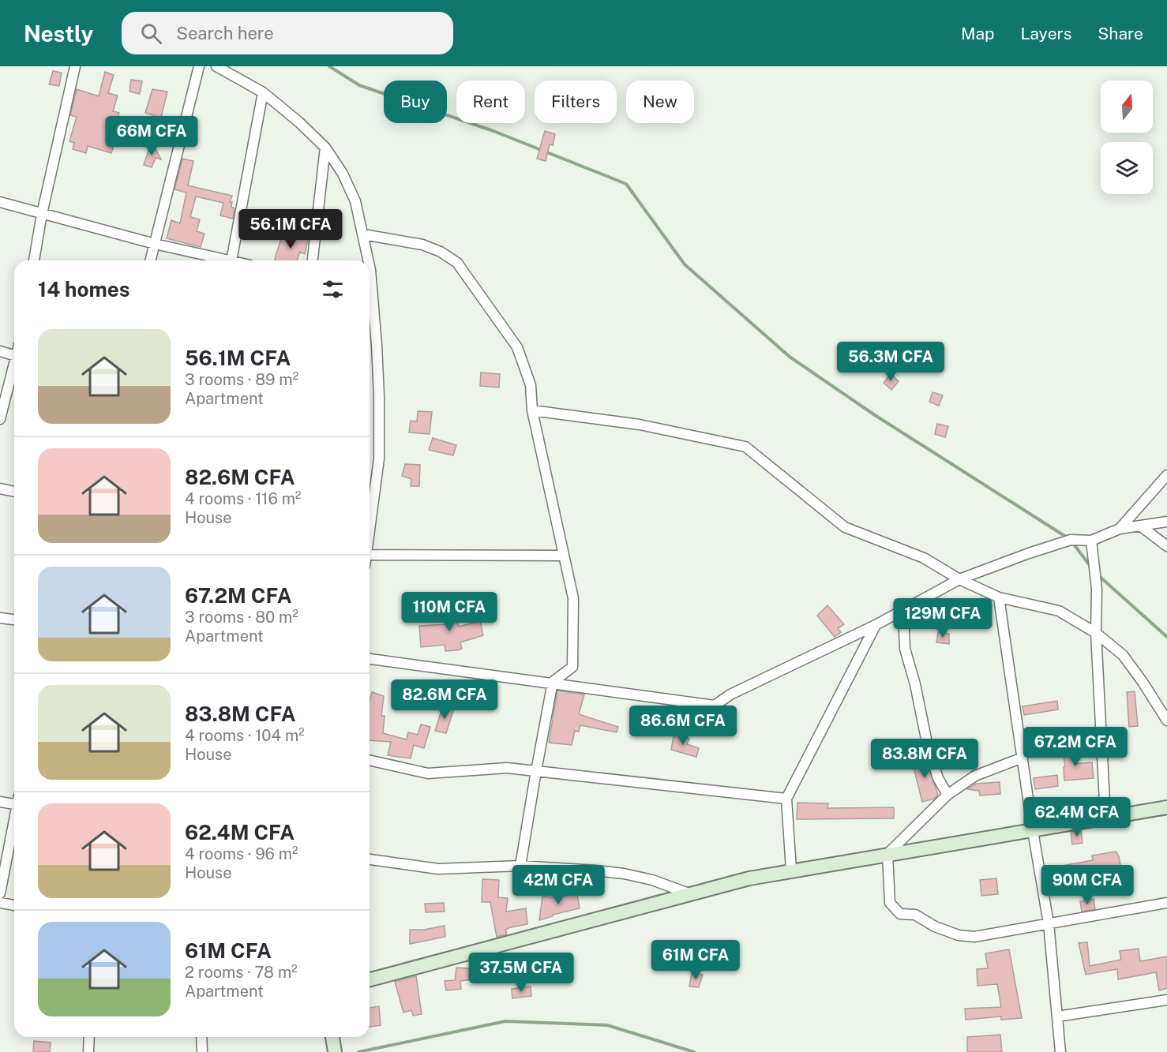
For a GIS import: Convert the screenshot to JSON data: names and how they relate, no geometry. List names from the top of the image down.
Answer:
{
  "north": "top",
  "page": {
    "header": "Nestly",
    "search": "Search here",
    "nav": ["Map", "Layers", "Share"],
    "chip": [
      "Buy",
      "Rent",
      "Filters",
      "New"
    ],
    "price": [
      "66M CFA",
      "56.1M CFA",
      "56.3M CFA",
      "110M CFA",
      "129M CFA",
      "82.6M CFA",
      "86.6M CFA",
      "67.2M CFA",
      "83.8M CFA",
      "62.4M CFA",
      "42M CFA",
      "90M CFA",
      "61M CFA",
      "37.5M CFA"
    ],
    "heading": "14 homes",
    "list": [
      {
        "name": "56.1M CFA",
        "note": "3 rooms · 89 m² · Apartment"
      },
      {
        "name": "82.6M CFA",
        "note": "4 rooms · 116 m² · House"
      },
      {
        "name": "67.2M CFA",
        "note": "3 rooms · 80 m² · Apartment"
      },
      {
        "name": "83.8M CFA",
        "note": "4 rooms · 104 m² · House"
      },
      {
        "name": "62.4M CFA",
        "note": "4 rooms · 96 m² · House"
      },
      {
        "name": "61M CFA",
        "note": "2 rooms · 78 m² · Apartment"
      }
    ]
  }
}
